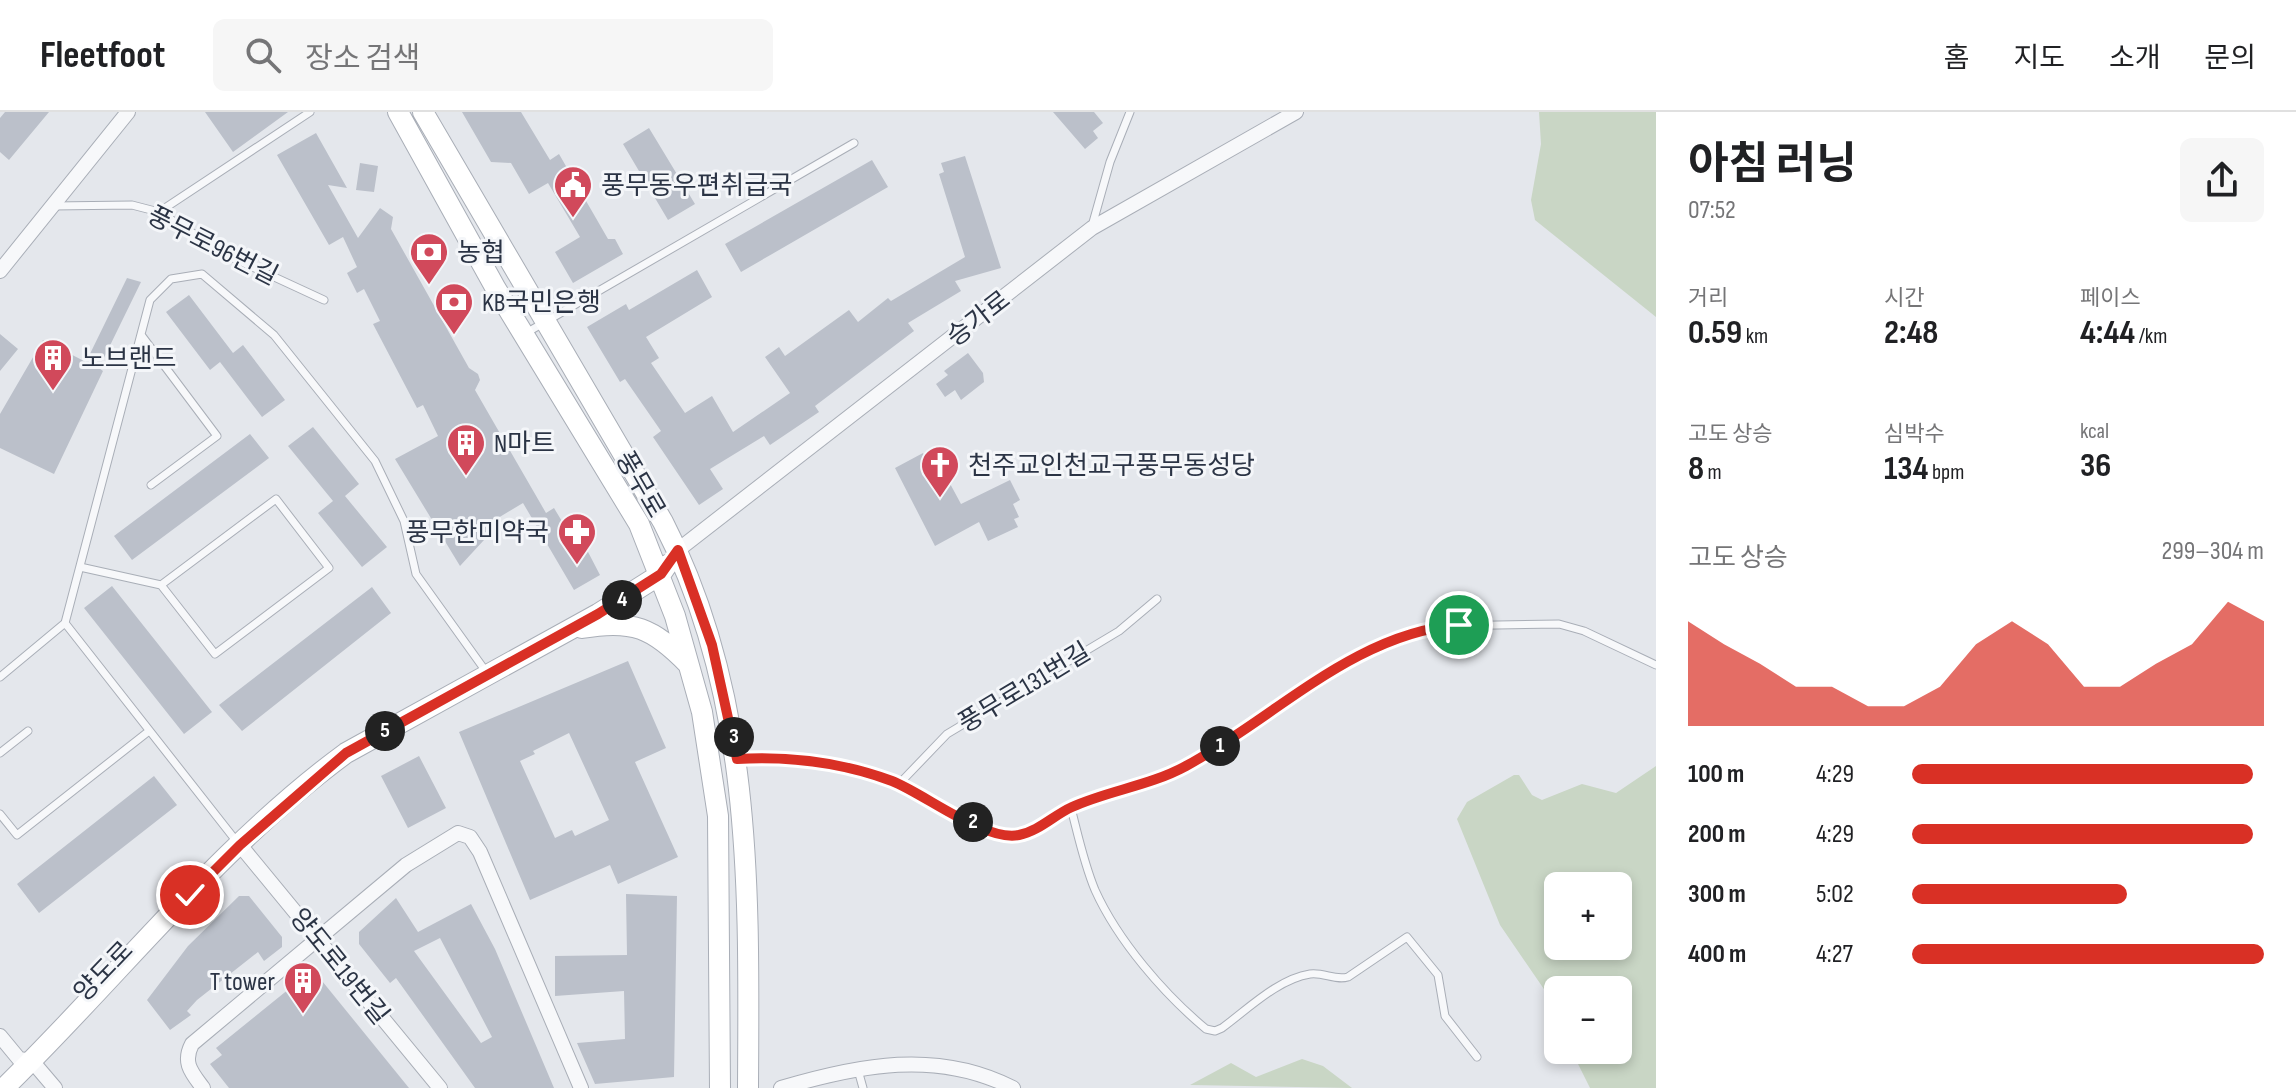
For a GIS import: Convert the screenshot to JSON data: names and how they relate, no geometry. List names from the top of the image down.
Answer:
{
  "streets": {
    "street": [
      "승가로",
      "풍무로",
      "양도로19번길",
      "양도로"
    ],
    "lane": ["풍무로96번길", "풍무로131번길"]
  },
  "crossings": [
    ["승가로", "풍무로"],
    ["승가로", "양도로"],
    ["풍무로", "양도로"],
    ["양도로19번길", "양도로"]
  ],
  "places": {
    "public building": ["풍무동우편취급국"],
    "bank": ["농협", "KB국민은행"],
    "building": ["노브랜드", "N마트", "T tower"],
    "church": ["천주교인천교구풍무동성당"],
    "pharmacy": ["풍무한미약국"]
  },
  "page": {
    "header": "Fleetfoot",
    "search": "장소 검색",
    "nav": [
      "홈",
      "지도",
      "소개",
      "문의"
    ],
    "heading": ["아침 러닝", "07:52"],
    "stats": [
      ["거리", "0.59 km"],
      ["시간", "2:48"],
      ["페이스", "4:44 /km"],
      ["고도 상승", "8 m"],
      ["심박수", "134 bpm"],
      ["kcal", "36"]
    ],
    "chart": ["고도 상승", "299–304 m"],
    "pins": [
      "4",
      "5",
      "3",
      "1",
      "2"
    ],
    "list": [
      {
        "name": "100 m",
        "note": "4:29"
      },
      {
        "name": "200 m",
        "note": "4:29"
      },
      {
        "name": "300 m",
        "note": "5:02"
      },
      {
        "name": "400 m",
        "note": "4:27"
      }
    ],
    "map_buttons": ["+", "−"]
  }
}
